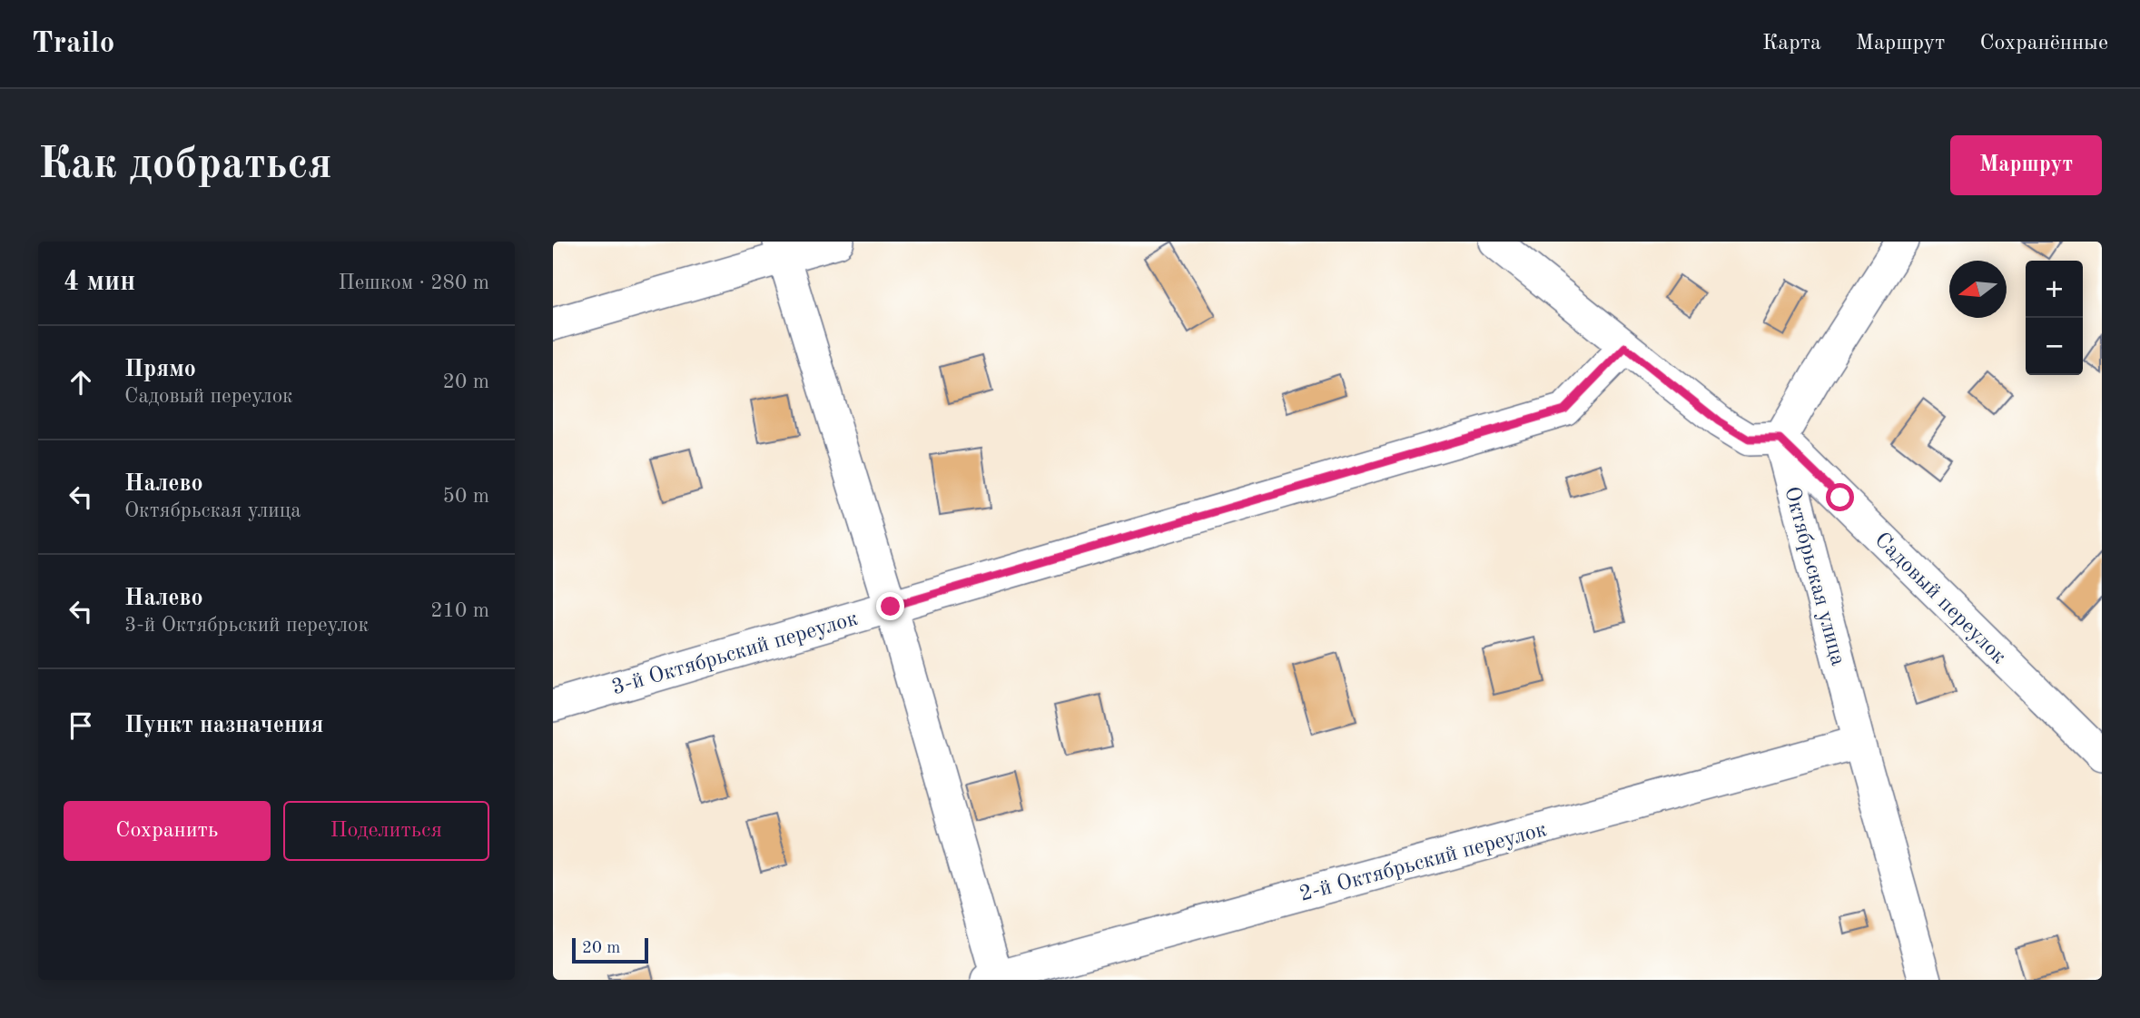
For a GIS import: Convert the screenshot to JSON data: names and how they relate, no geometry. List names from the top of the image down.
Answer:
{
  "streets": {
    "street": [
      "Октябрьская улица",
      "Садовый переулок",
      "3-й Октябрьский переулок",
      "2-й Октябрьский переулок"
    ]
  },
  "crossings": [
    ["Октябрьская улица", "Садовый переулок"],
    ["Октябрьская улица", "2-й Октябрьский переулок"]
  ],
  "scale_bar": "20 m",
  "north": "left",
  "page": {
    "header": "Trailo",
    "nav": ["Карта", "Маршрут", "Сохранённые"],
    "buttons": [
      "Маршрут",
      ["Сохранить", "Поделиться"]
    ],
    "title": "Как добраться",
    "heading": ["4 мин", "Пешком · 280 m"],
    "map_buttons": ["+", "−"],
    "list": [
      ["Прямо", "Садовый переулок", "20 m"],
      ["Налево", "Октябрьская улица", "50 m"],
      ["Налево", "3-й Октябрьский переулок", "210 m"],
      "Пункт назначения"
    ],
    "scale": "20 m"
  }
}
